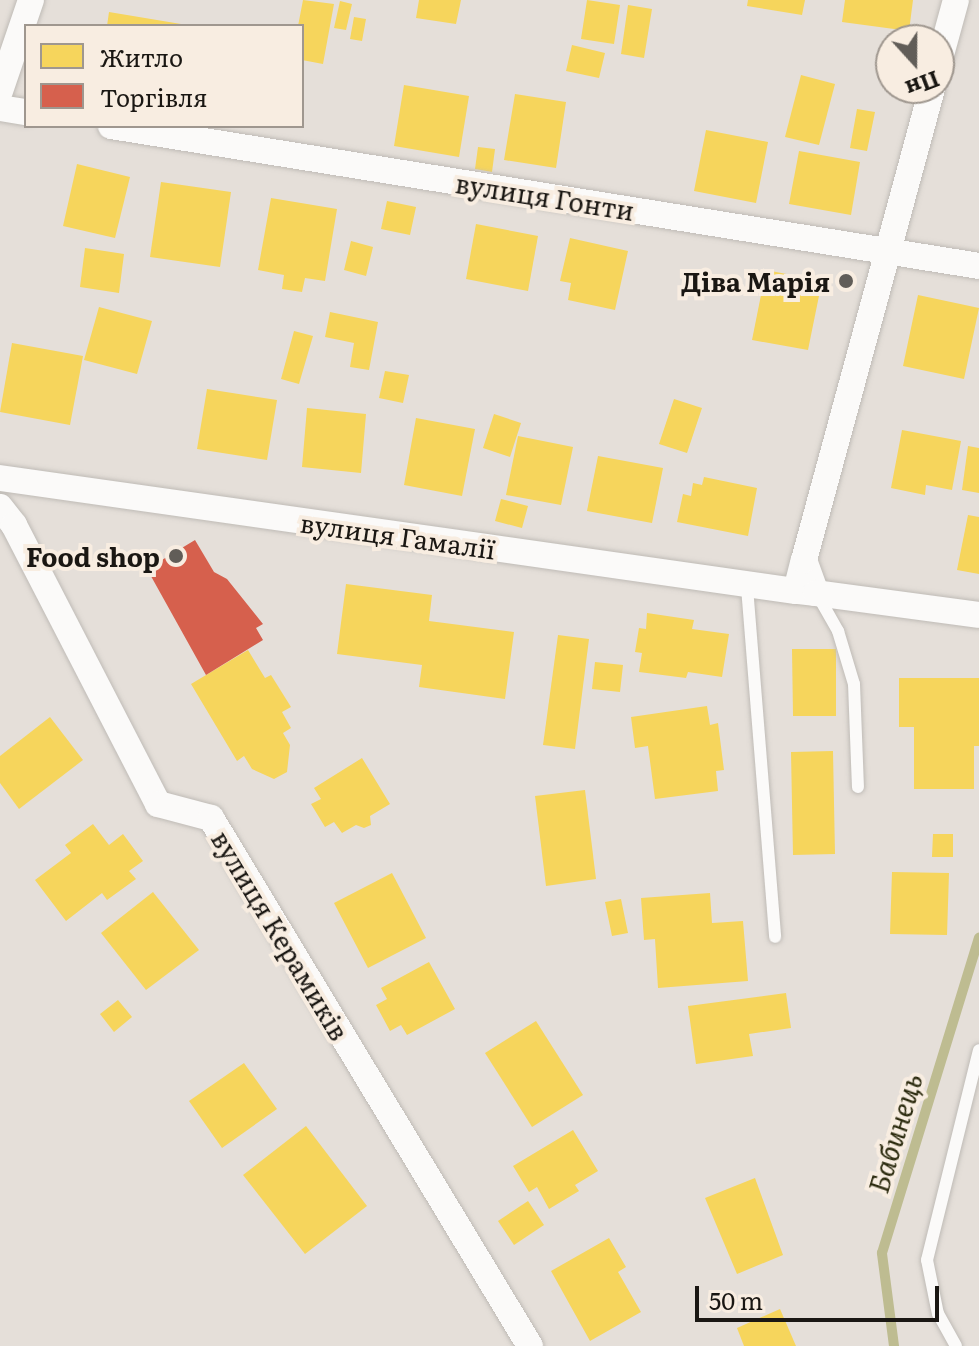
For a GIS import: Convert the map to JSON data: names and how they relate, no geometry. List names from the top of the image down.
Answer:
{
  "streets": {
    "street": ["вулиця Гонти", "вулиця Гамалії", "вулиця Керамиків"]
  },
  "water": ["Бабинець"],
  "places": ["Діва Марія", "Food shop"],
  "legend": ["Житло", "Торгівля"],
  "scale_bar": "50 m",
  "north": "bottom"
}
